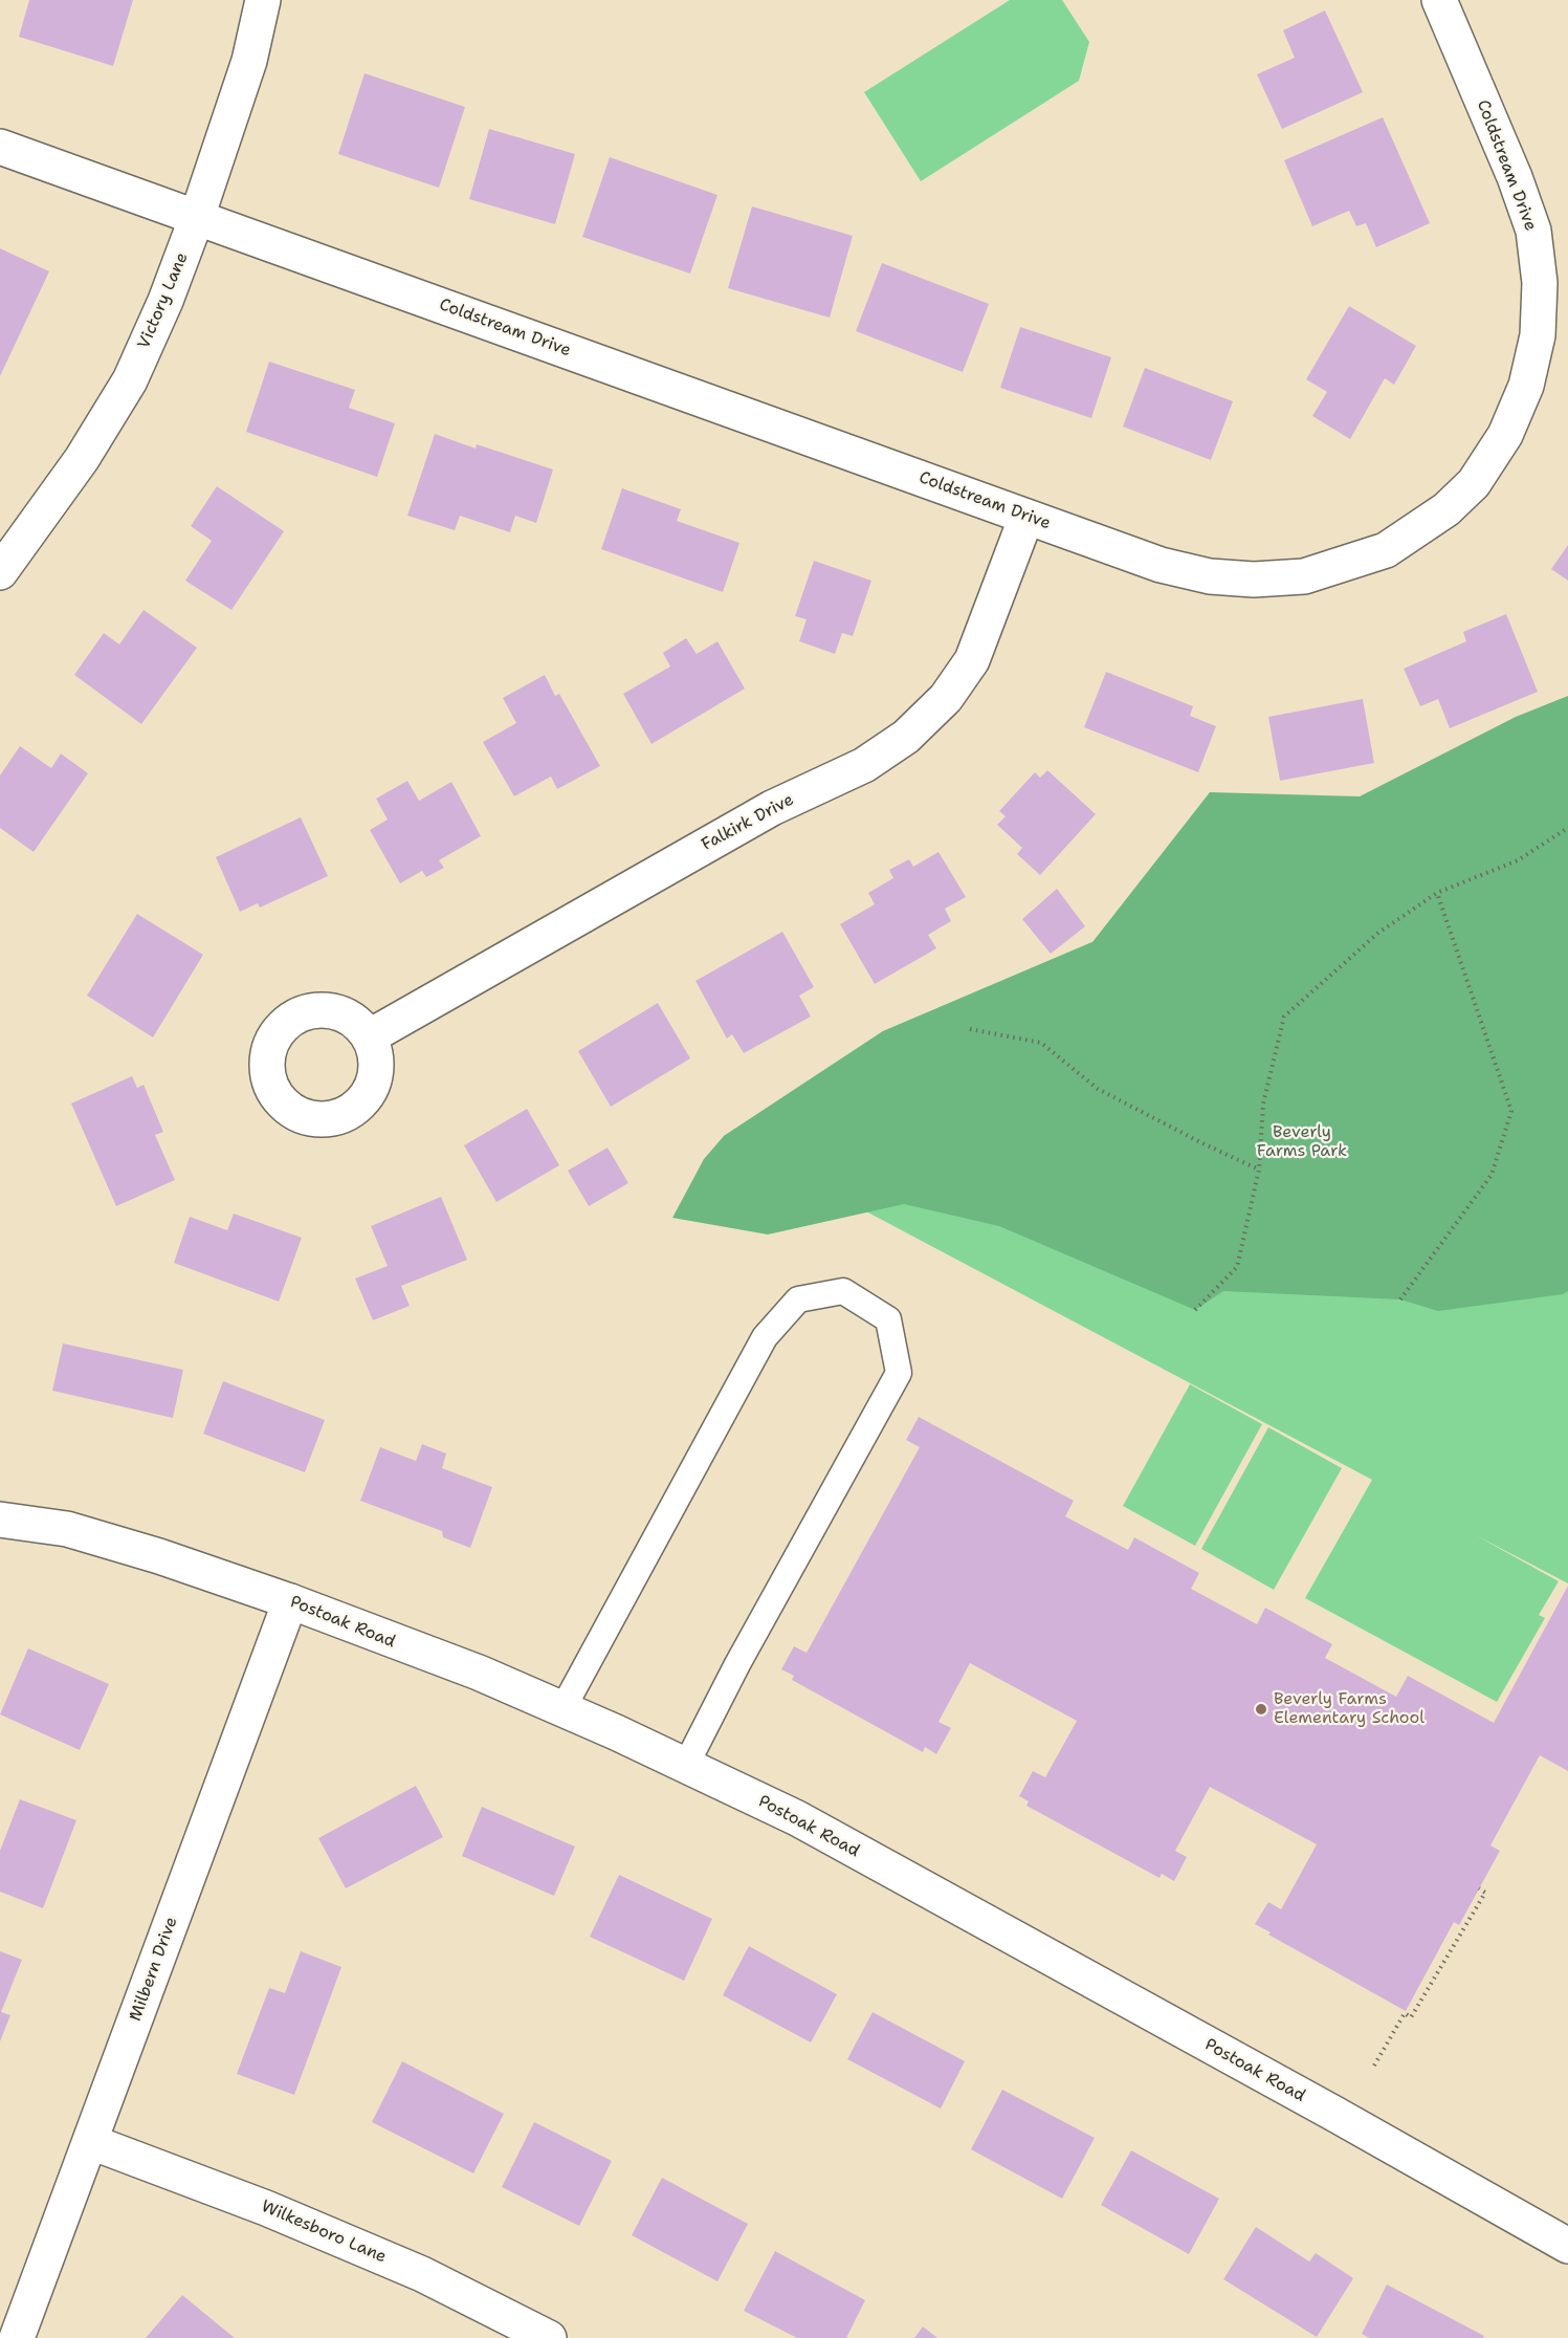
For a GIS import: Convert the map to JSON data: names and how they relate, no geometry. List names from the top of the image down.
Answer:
{
  "streets": {
    "street": [
      "Coldstream Drive",
      "Victory Lane",
      "Falkirk Drive",
      "Postoak Road",
      "Milbern Drive",
      "Wilkesboro Lane"
    ]
  },
  "crossings": [
    ["Coldstream Drive", "Victory Lane"],
    ["Coldstream Drive", "Falkirk Drive"],
    ["Postoak Road", "Milbern Drive"],
    ["Milbern Drive", "Wilkesboro Lane"]
  ],
  "parks": ["Beverly Farms Park"],
  "places": ["Beverly Farms Elementary School"]
}
